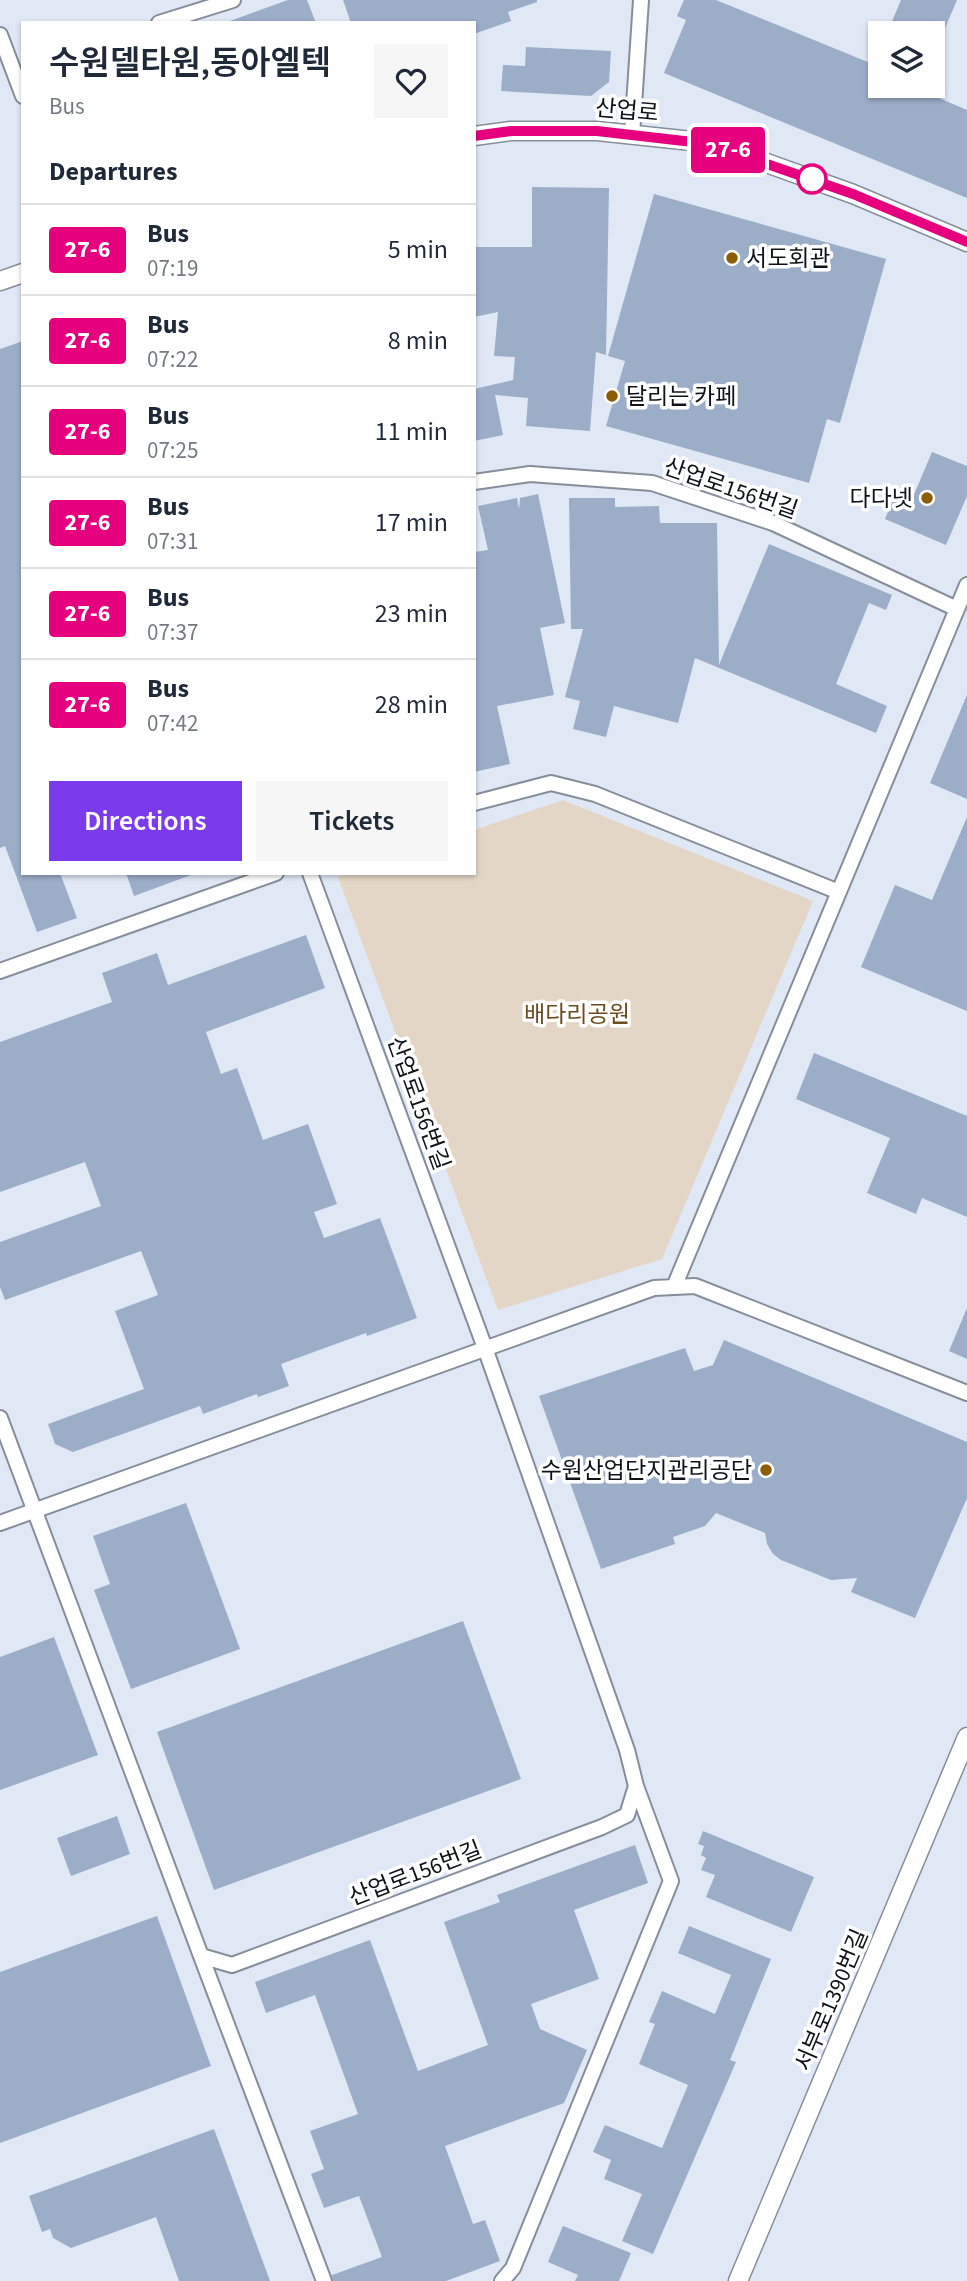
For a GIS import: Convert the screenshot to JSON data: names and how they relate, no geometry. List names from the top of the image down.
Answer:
{
  "streets": {
    "street": ["산업로", "산업로156번길", "서부로1390번길"]
  },
  "parks": ["배다리공원"],
  "places": [
    "서도회관",
    "달리는 카페",
    "다다넷",
    "수원산업단지관리공단"
  ],
  "lines": ["bus line 27-6"],
  "page": {
    "on_map": "27-6",
    "heading": [
      ["수원델타원,동아엘텍", "Bus"],
      "Departures"
    ],
    "list": [
      {
        "mark": "27-6",
        "name": "Bus",
        "note": "07:19",
        "value": "5 min"
      },
      {
        "mark": "27-6",
        "name": "Bus",
        "note": "07:22",
        "value": "8 min"
      },
      {
        "mark": "27-6",
        "name": "Bus",
        "note": "07:25",
        "value": "11 min"
      },
      {
        "mark": "27-6",
        "name": "Bus",
        "note": "07:31",
        "value": "17 min"
      },
      {
        "mark": "27-6",
        "name": "Bus",
        "note": "07:37",
        "value": "23 min"
      },
      {
        "mark": "27-6",
        "name": "Bus",
        "note": "07:42",
        "value": "28 min"
      }
    ],
    "buttons": ["Directions", "Tickets"]
  }
}
